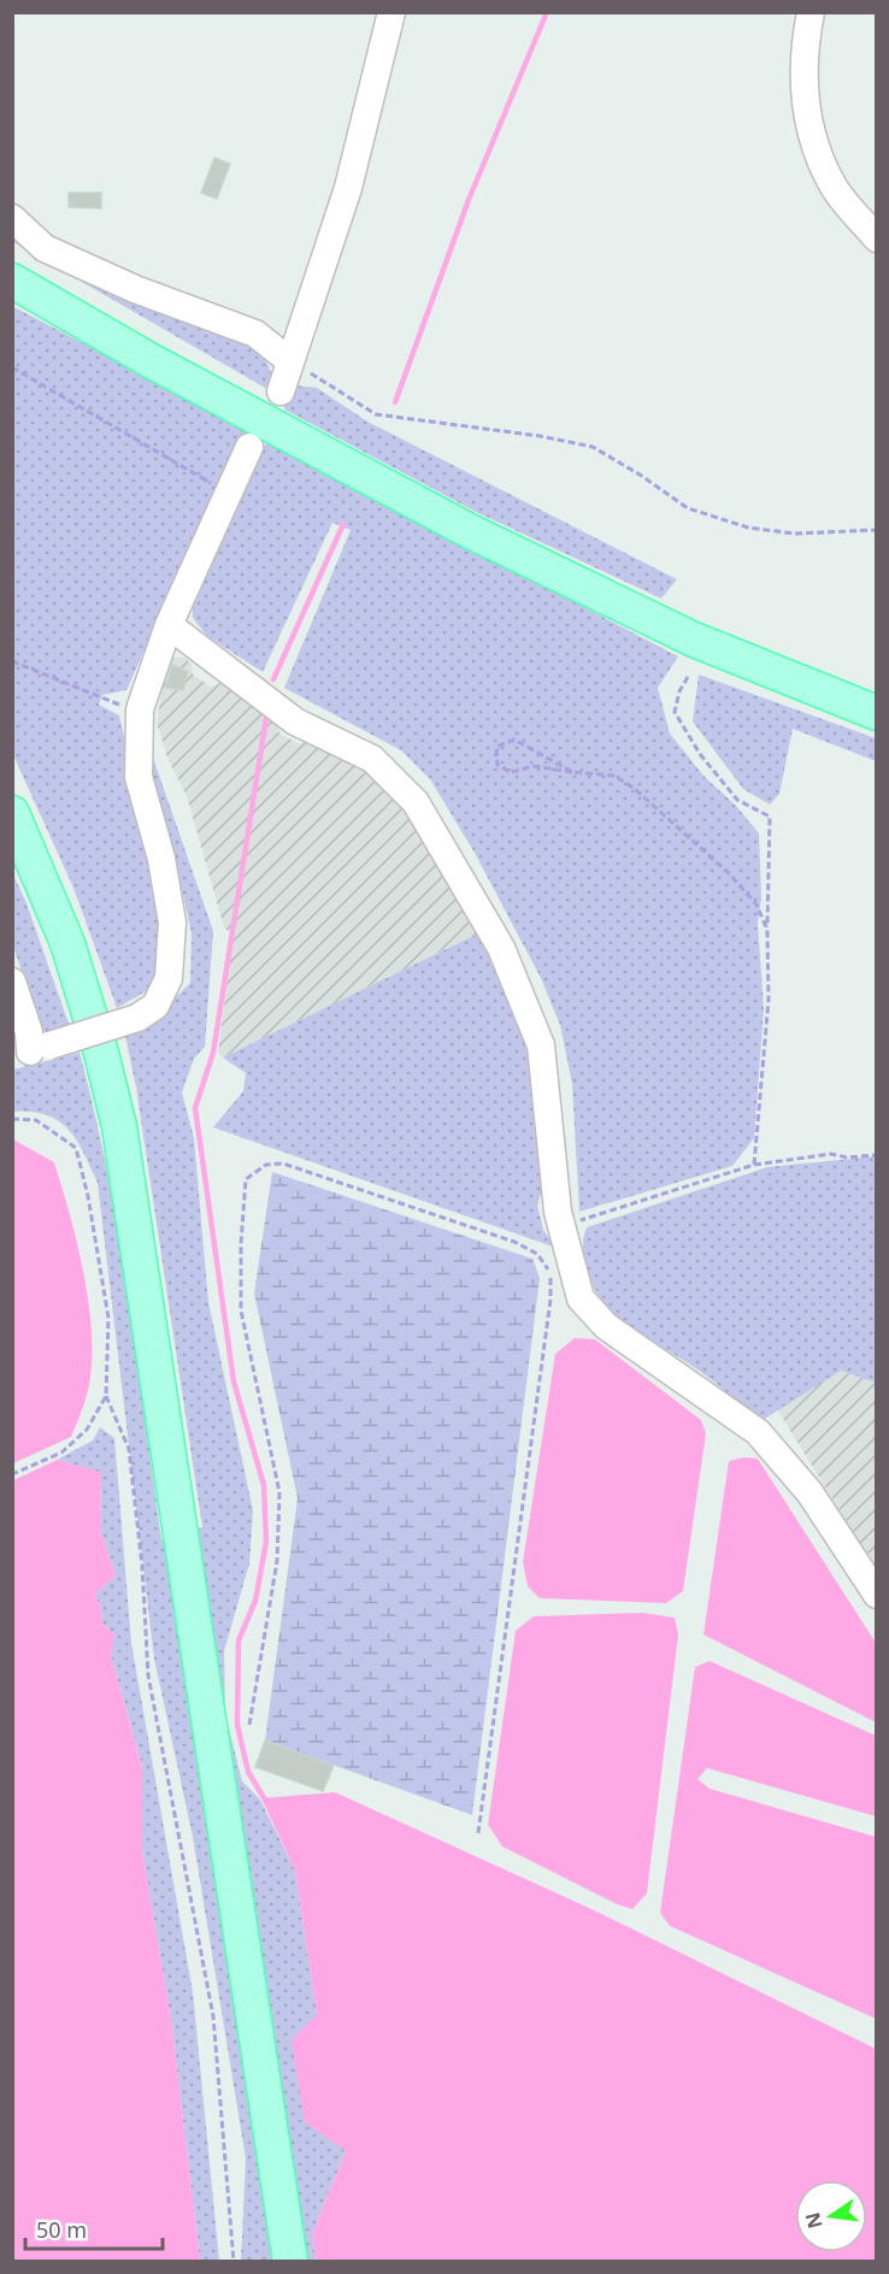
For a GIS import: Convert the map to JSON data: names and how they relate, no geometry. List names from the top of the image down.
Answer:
{
  "scale_bar": "50 m",
  "north": "left"
}
